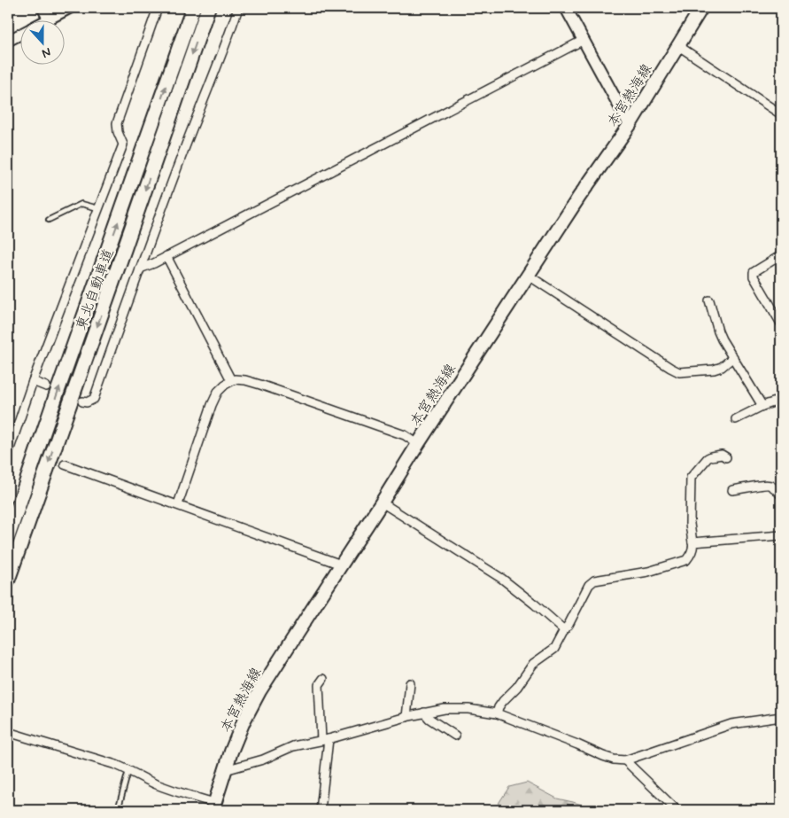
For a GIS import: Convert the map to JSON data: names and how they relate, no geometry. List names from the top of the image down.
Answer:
{
  "streets": {
    "highway": ["東北自動車道"],
    "main road": ["本宮熱海線"]
  },
  "north": "bottom"
}
